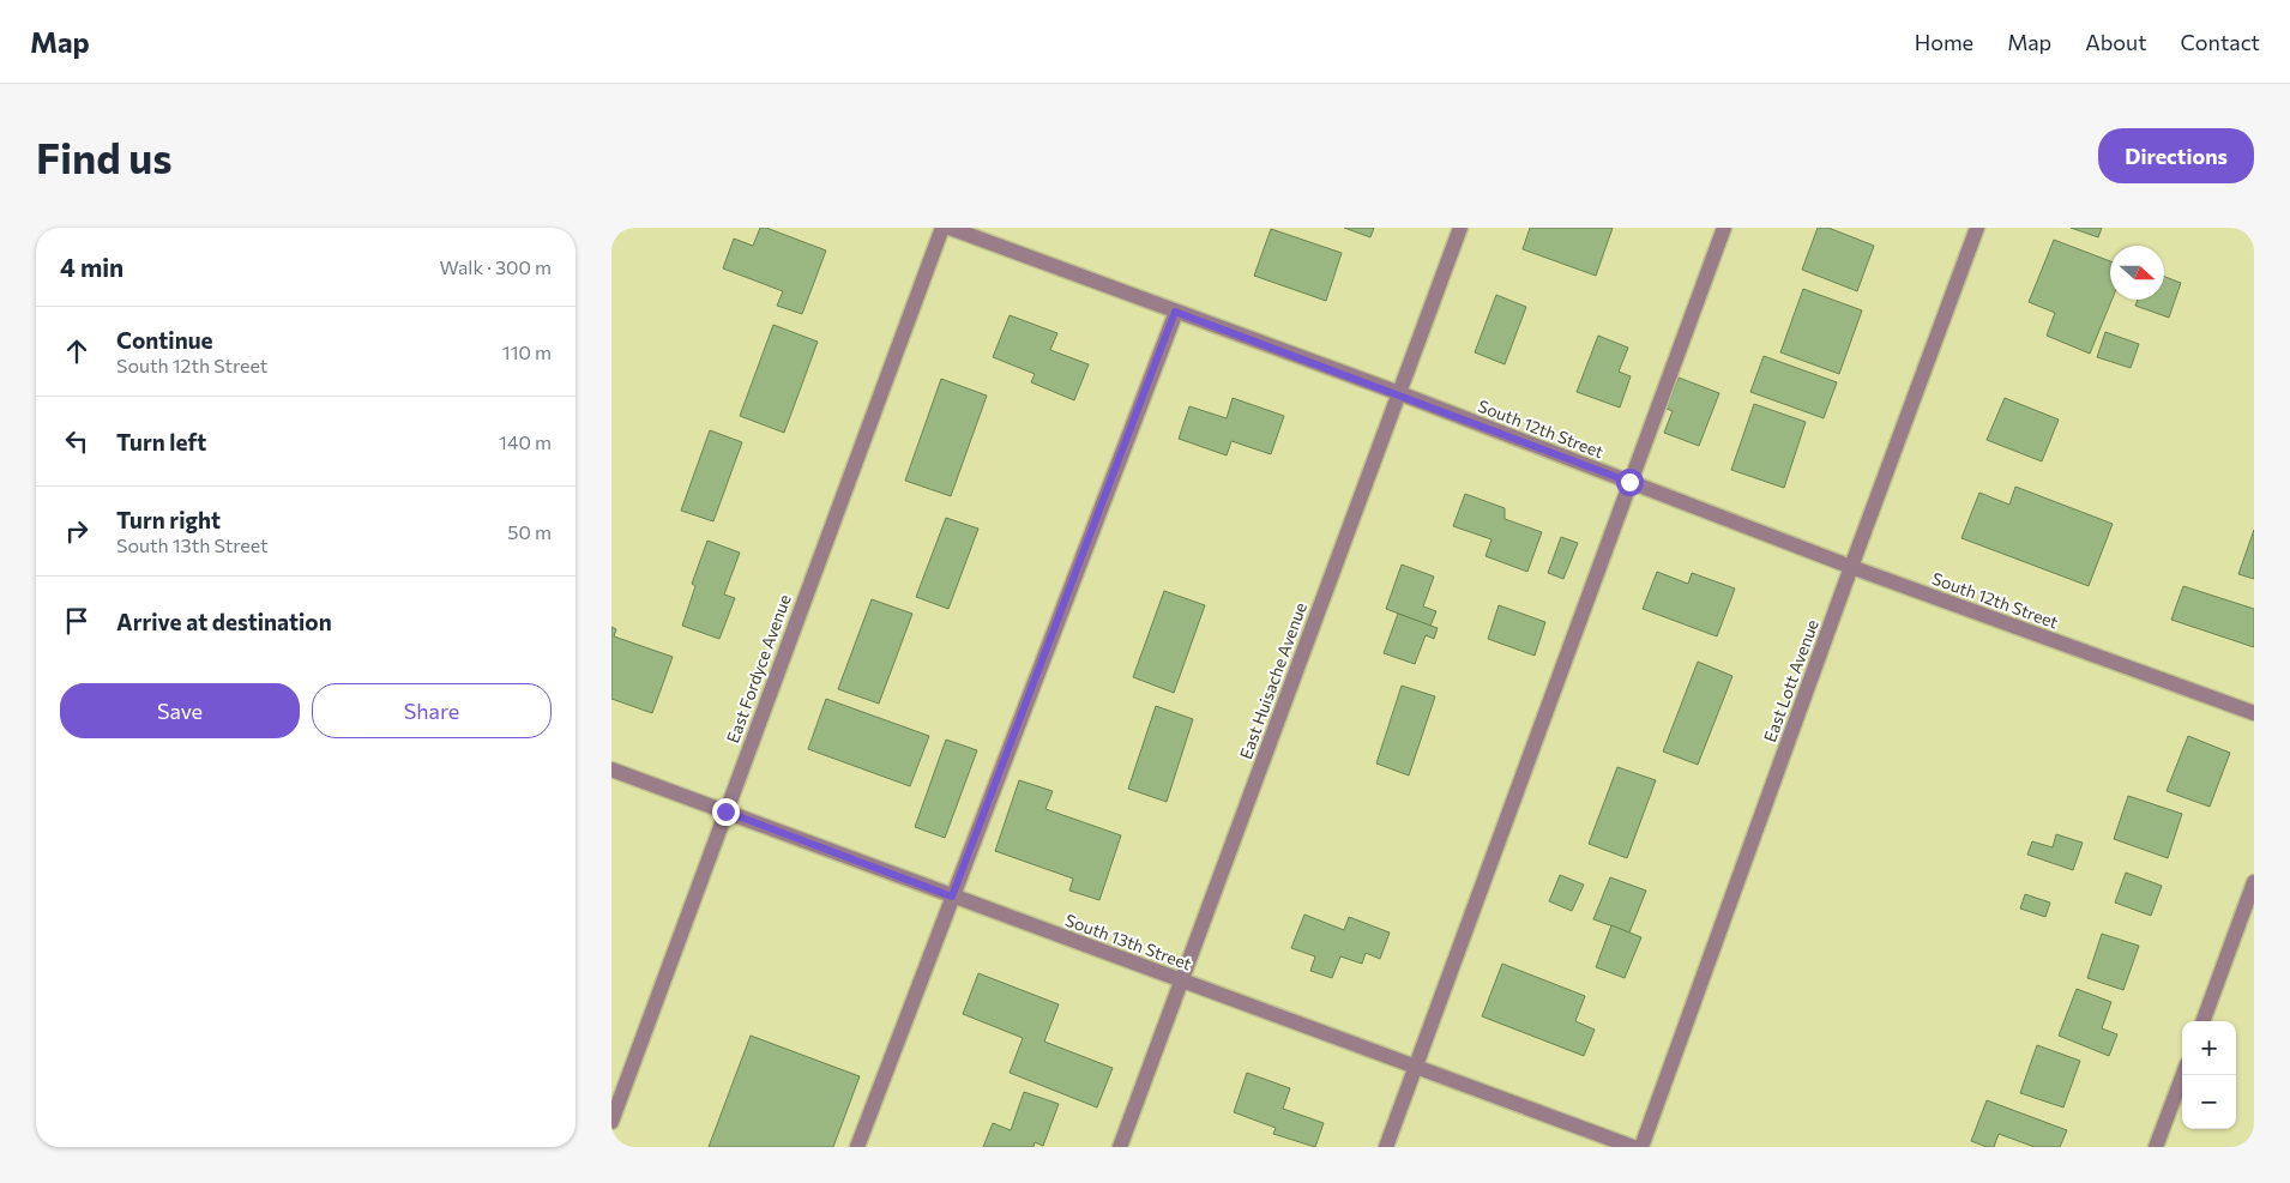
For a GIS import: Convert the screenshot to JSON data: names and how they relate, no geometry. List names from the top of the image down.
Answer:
{
  "streets": {
    "street": [
      "South 12th Street",
      "East Fordyce Avenue",
      "East Huisache Avenue",
      "East Lott Avenue",
      "South 13th Street"
    ]
  },
  "crossings": [
    ["South 12th Street", "East Huisache Avenue"],
    ["South 12th Street", "East Lott Avenue"],
    ["East Fordyce Avenue", "South 13th Street"],
    ["East Huisache Avenue", "South 13th Street"]
  ],
  "north": "right",
  "page": {
    "header": "Map",
    "nav": [
      "Home",
      "Map",
      "About",
      "Contact"
    ],
    "buttons": [
      "Directions",
      ["Save", "Share"]
    ],
    "title": "Find us",
    "heading": ["4 min", "Walk · 300 m"],
    "list": [
      ["Continue", "South 12th Street", "110 m"],
      ["Turn left", "140 m"],
      ["Turn right", "South 13th Street", "50 m"],
      "Arrive at destination"
    ],
    "map_buttons": ["+", "−"]
  }
}
